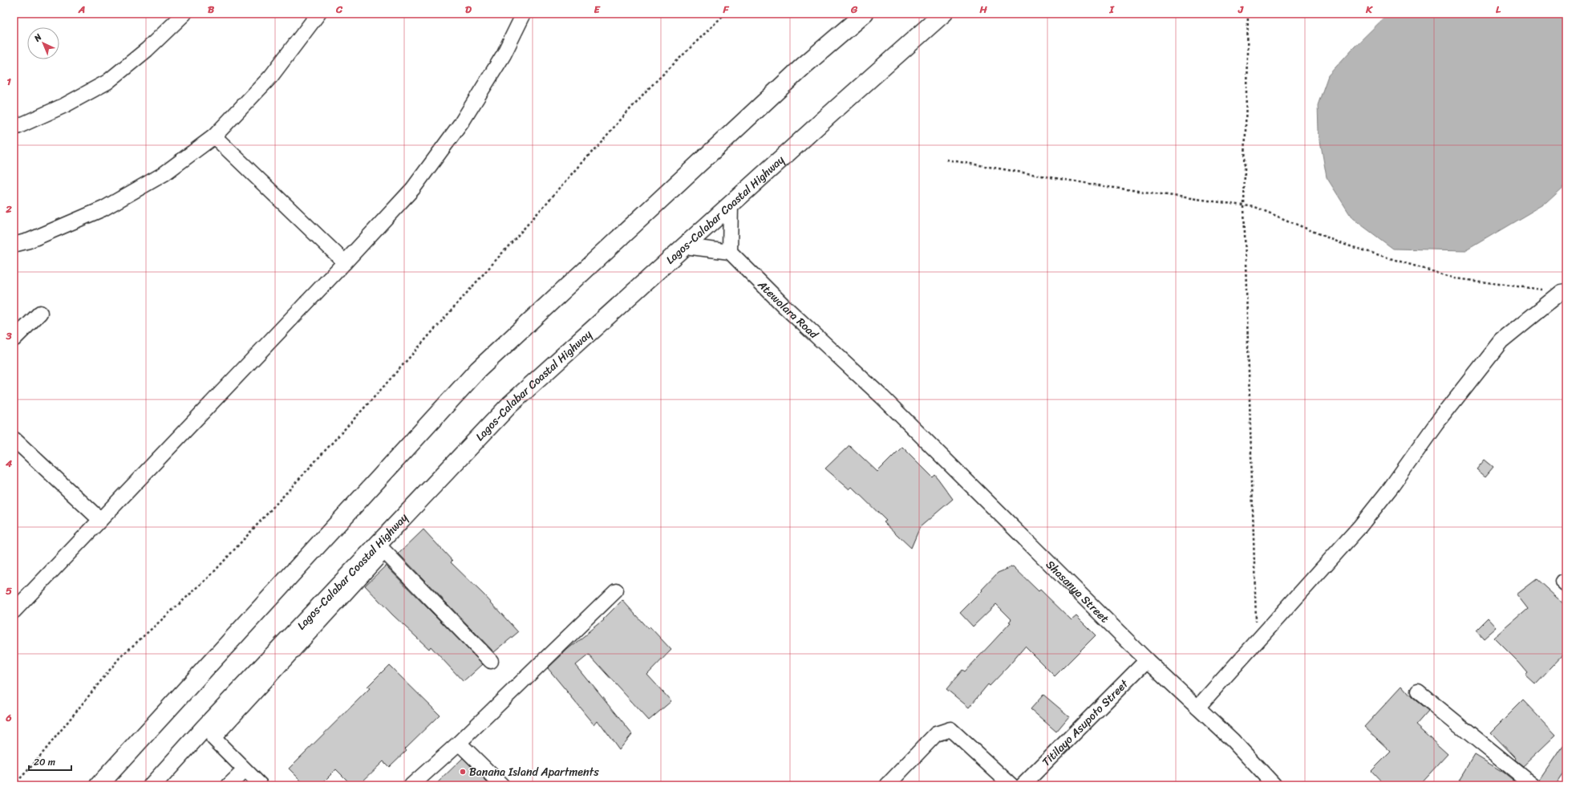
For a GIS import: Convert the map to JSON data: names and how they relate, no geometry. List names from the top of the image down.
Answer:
{
  "streets": {
    "highway": ["Lagos-Calabar Coastal Highway"],
    "street": ["Atewolara Road", "Shasanya Street", "Titilayo Asupoto Street"]
  },
  "crossings": [
    ["Atewolara Road", "Shasanya Street"],
    ["Shasanya Street", "Titilayo Asupoto Street"]
  ],
  "places": ["Banana Island Apartments"],
  "scale_bar": "20 m",
  "north": "top left",
  "grid": {
    "columns": [
      "A",
      "B",
      "C",
      "D",
      "E",
      "F",
      "G",
      "H",
      "I",
      "J",
      "K",
      "L"
    ],
    "rows": [
      "1",
      "2",
      "3",
      "4",
      "5",
      "6"
    ]
  }
}
